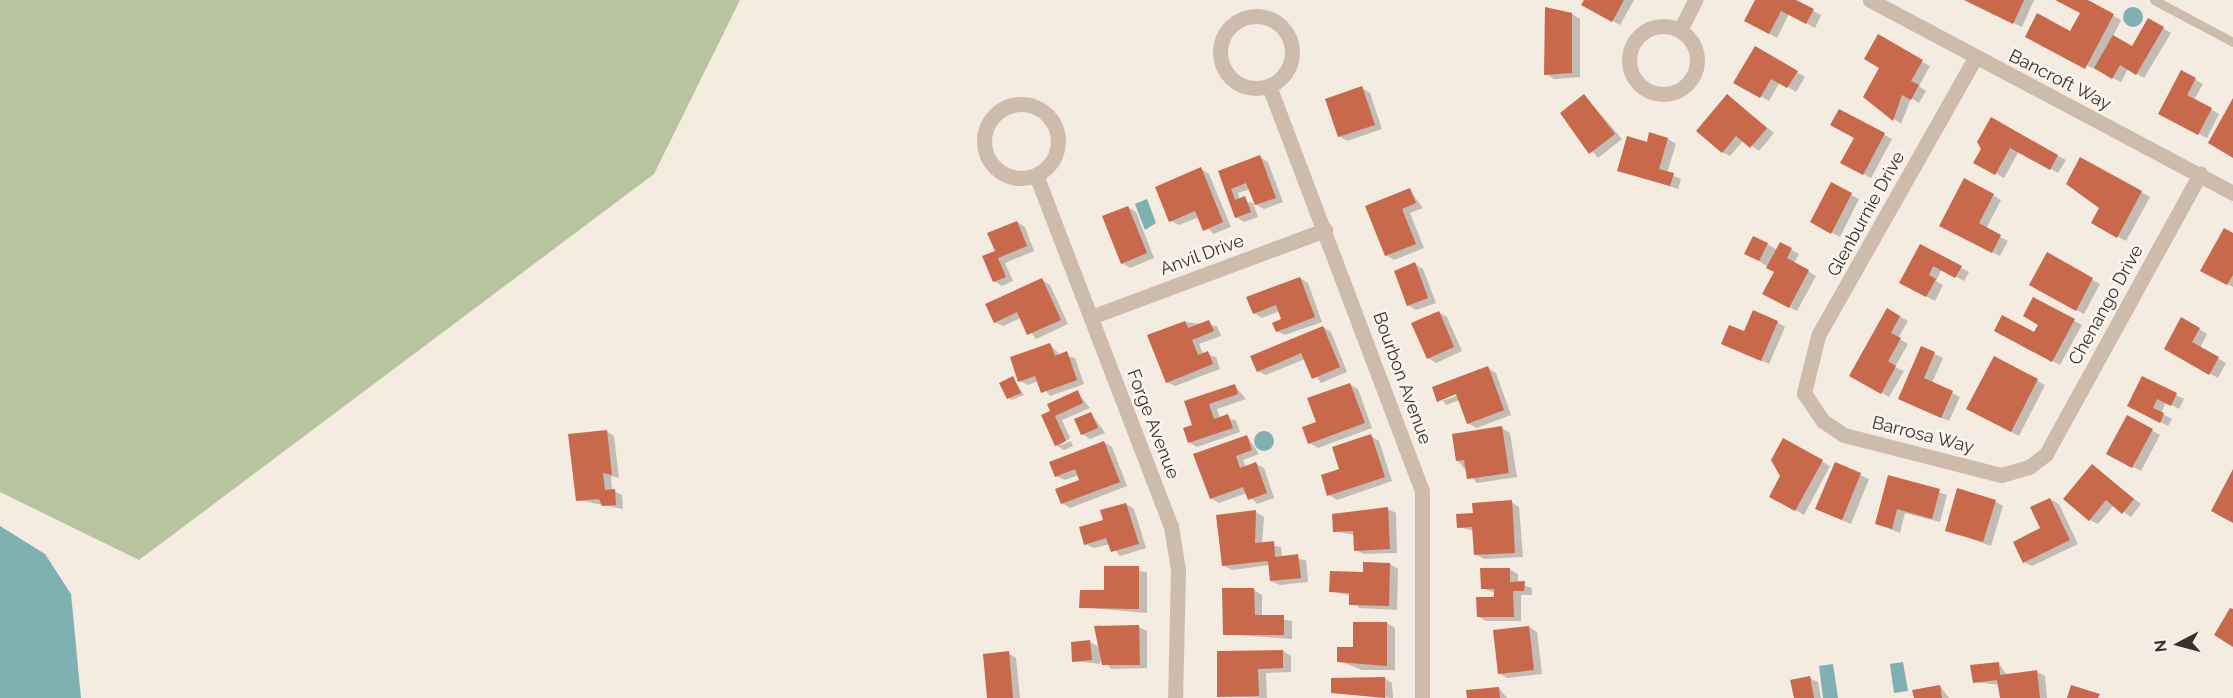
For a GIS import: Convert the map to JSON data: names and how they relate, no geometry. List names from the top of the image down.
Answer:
{
  "streets": {
    "street": [
      "Bancroft Way",
      "Glenburnie Drive",
      "Anvil Drive",
      "Chenango Drive",
      "Bourbon Avenue",
      "Forge Avenue",
      "Barrosa Way"
    ]
  },
  "crossings": [
    ["Bancroft Way", "Glenburnie Drive"],
    ["Bancroft Way", "Chenango Drive"],
    ["Glenburnie Drive", "Barrosa Way"],
    ["Anvil Drive", "Bourbon Avenue"],
    ["Anvil Drive", "Forge Avenue"],
    ["Chenango Drive", "Barrosa Way"]
  ],
  "north": "left"
}
